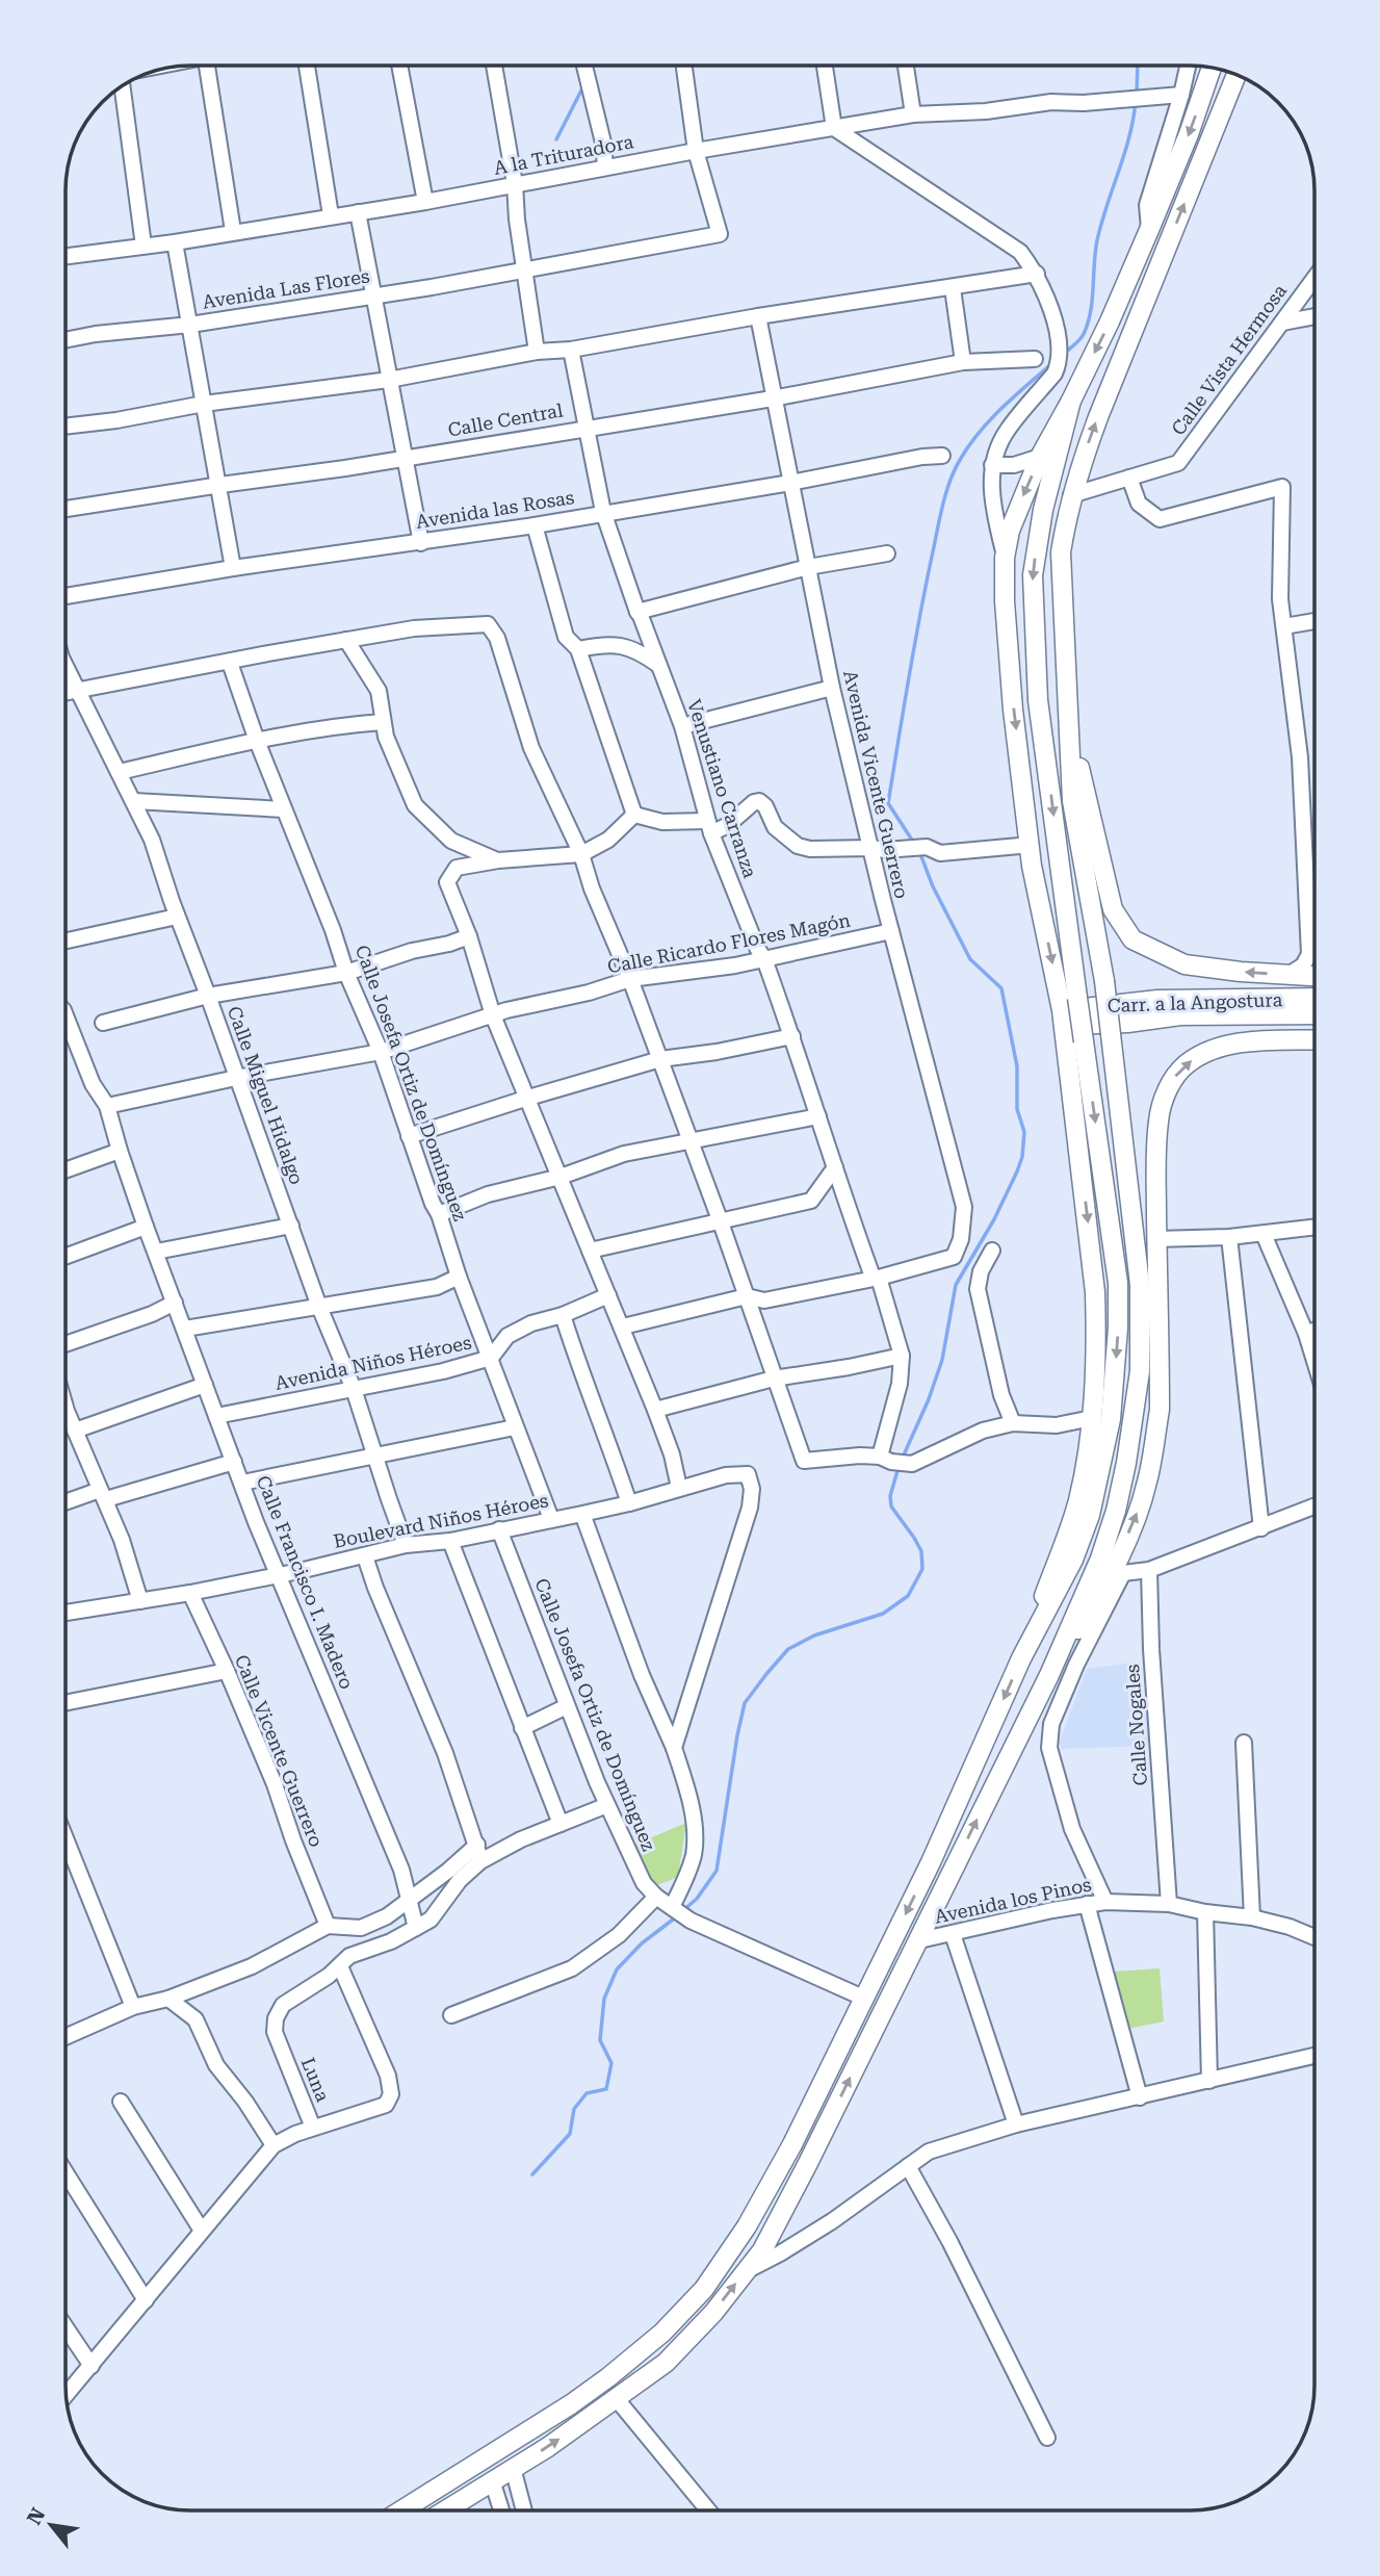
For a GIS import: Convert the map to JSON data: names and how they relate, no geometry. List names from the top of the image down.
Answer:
{
  "streets": {
    "main road": ["Carr. a la Angostura"],
    "street": [
      "A la Trituradora",
      "Avenida Las Flores",
      "Calle Vista Hermosa",
      "Calle Central",
      "Avenida las Rosas",
      "Avenida Vicente Guerrero",
      "Venustiano Carranza",
      "Calle Ricardo Flores Magón",
      "Calle Josefa Ortiz de Domínguez",
      "Calle Miguel Hidalgo",
      "Avenida Niños Héroes",
      "Boulevard Niños Héroes",
      "Calle Francisco I. Madero",
      "Calle Nogales",
      "Calle Vicente Guerrero",
      "Avenida los Pinos",
      "Luna"
    ]
  },
  "crossings": [
    ["A la Trituradora", "Avenida Las Flores"],
    ["Calle Central", "Avenida Vicente Guerrero"],
    ["Calle Central", "Venustiano Carranza"],
    ["Avenida las Rosas", "Avenida Vicente Guerrero"],
    ["Avenida las Rosas", "Venustiano Carranza"],
    ["Avenida Vicente Guerrero", "Venustiano Carranza"],
    ["Avenida Vicente Guerrero", "Calle Ricardo Flores Magón"],
    ["Venustiano Carranza", "Calle Ricardo Flores Magón"],
    ["Calle Ricardo Flores Magón", "Calle Josefa Ortiz de Domínguez"],
    ["Calle Ricardo Flores Magón", "Calle Miguel Hidalgo"],
    ["Calle Ricardo Flores Magón", "Calle Francisco I. Madero"],
    ["Calle Josefa Ortiz de Domínguez", "Avenida Niños Héroes"],
    ["Calle Josefa Ortiz de Domínguez", "Boulevard Niños Héroes"],
    ["Calle Josefa Ortiz de Domínguez", "Luna"],
    ["Calle Miguel Hidalgo", "Avenida Niños Héroes"],
    ["Calle Miguel Hidalgo", "Boulevard Niños Héroes"],
    ["Avenida Niños Héroes", "Calle Francisco I. Madero"],
    ["Boulevard Niños Héroes", "Calle Francisco I. Madero"],
    ["Boulevard Niños Héroes", "Calle Vicente Guerrero"],
    ["Calle Francisco I. Madero", "Luna"],
    ["Calle Nogales", "Avenida los Pinos"]
  ],
  "north": "top left"
}
